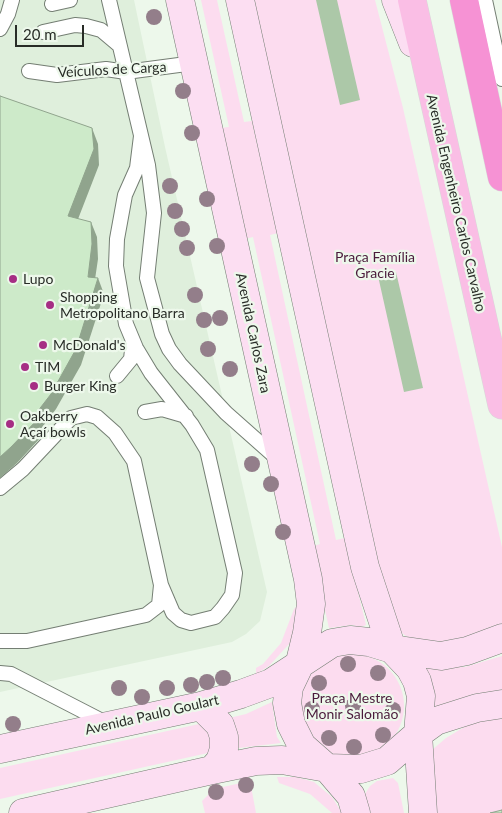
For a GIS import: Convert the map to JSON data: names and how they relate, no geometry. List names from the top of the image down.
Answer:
{
  "streets": {
    "main road": ["Avenida Engenheiro Carlos Carvalho"],
    "street": ["Avenida Carlos Zara", "Avenida Paulo Goulart"],
    "lane": ["Veículos de Carga"]
  },
  "crossings": [
    ["Veículos de Carga", "Avenida Carlos Zara"],
    ["Avenida Carlos Zara", "Avenida Paulo Goulart"]
  ],
  "parks": ["Praça Família Gracie", "Praça Mestre Monir Salomão"],
  "places": [
    "Lupo",
    "Shopping Metropolitano Barra",
    "McDonald's",
    "TIM",
    "Burger King",
    "Oakberry Açaí bowls"
  ],
  "scale_bar": "20 m"
}
